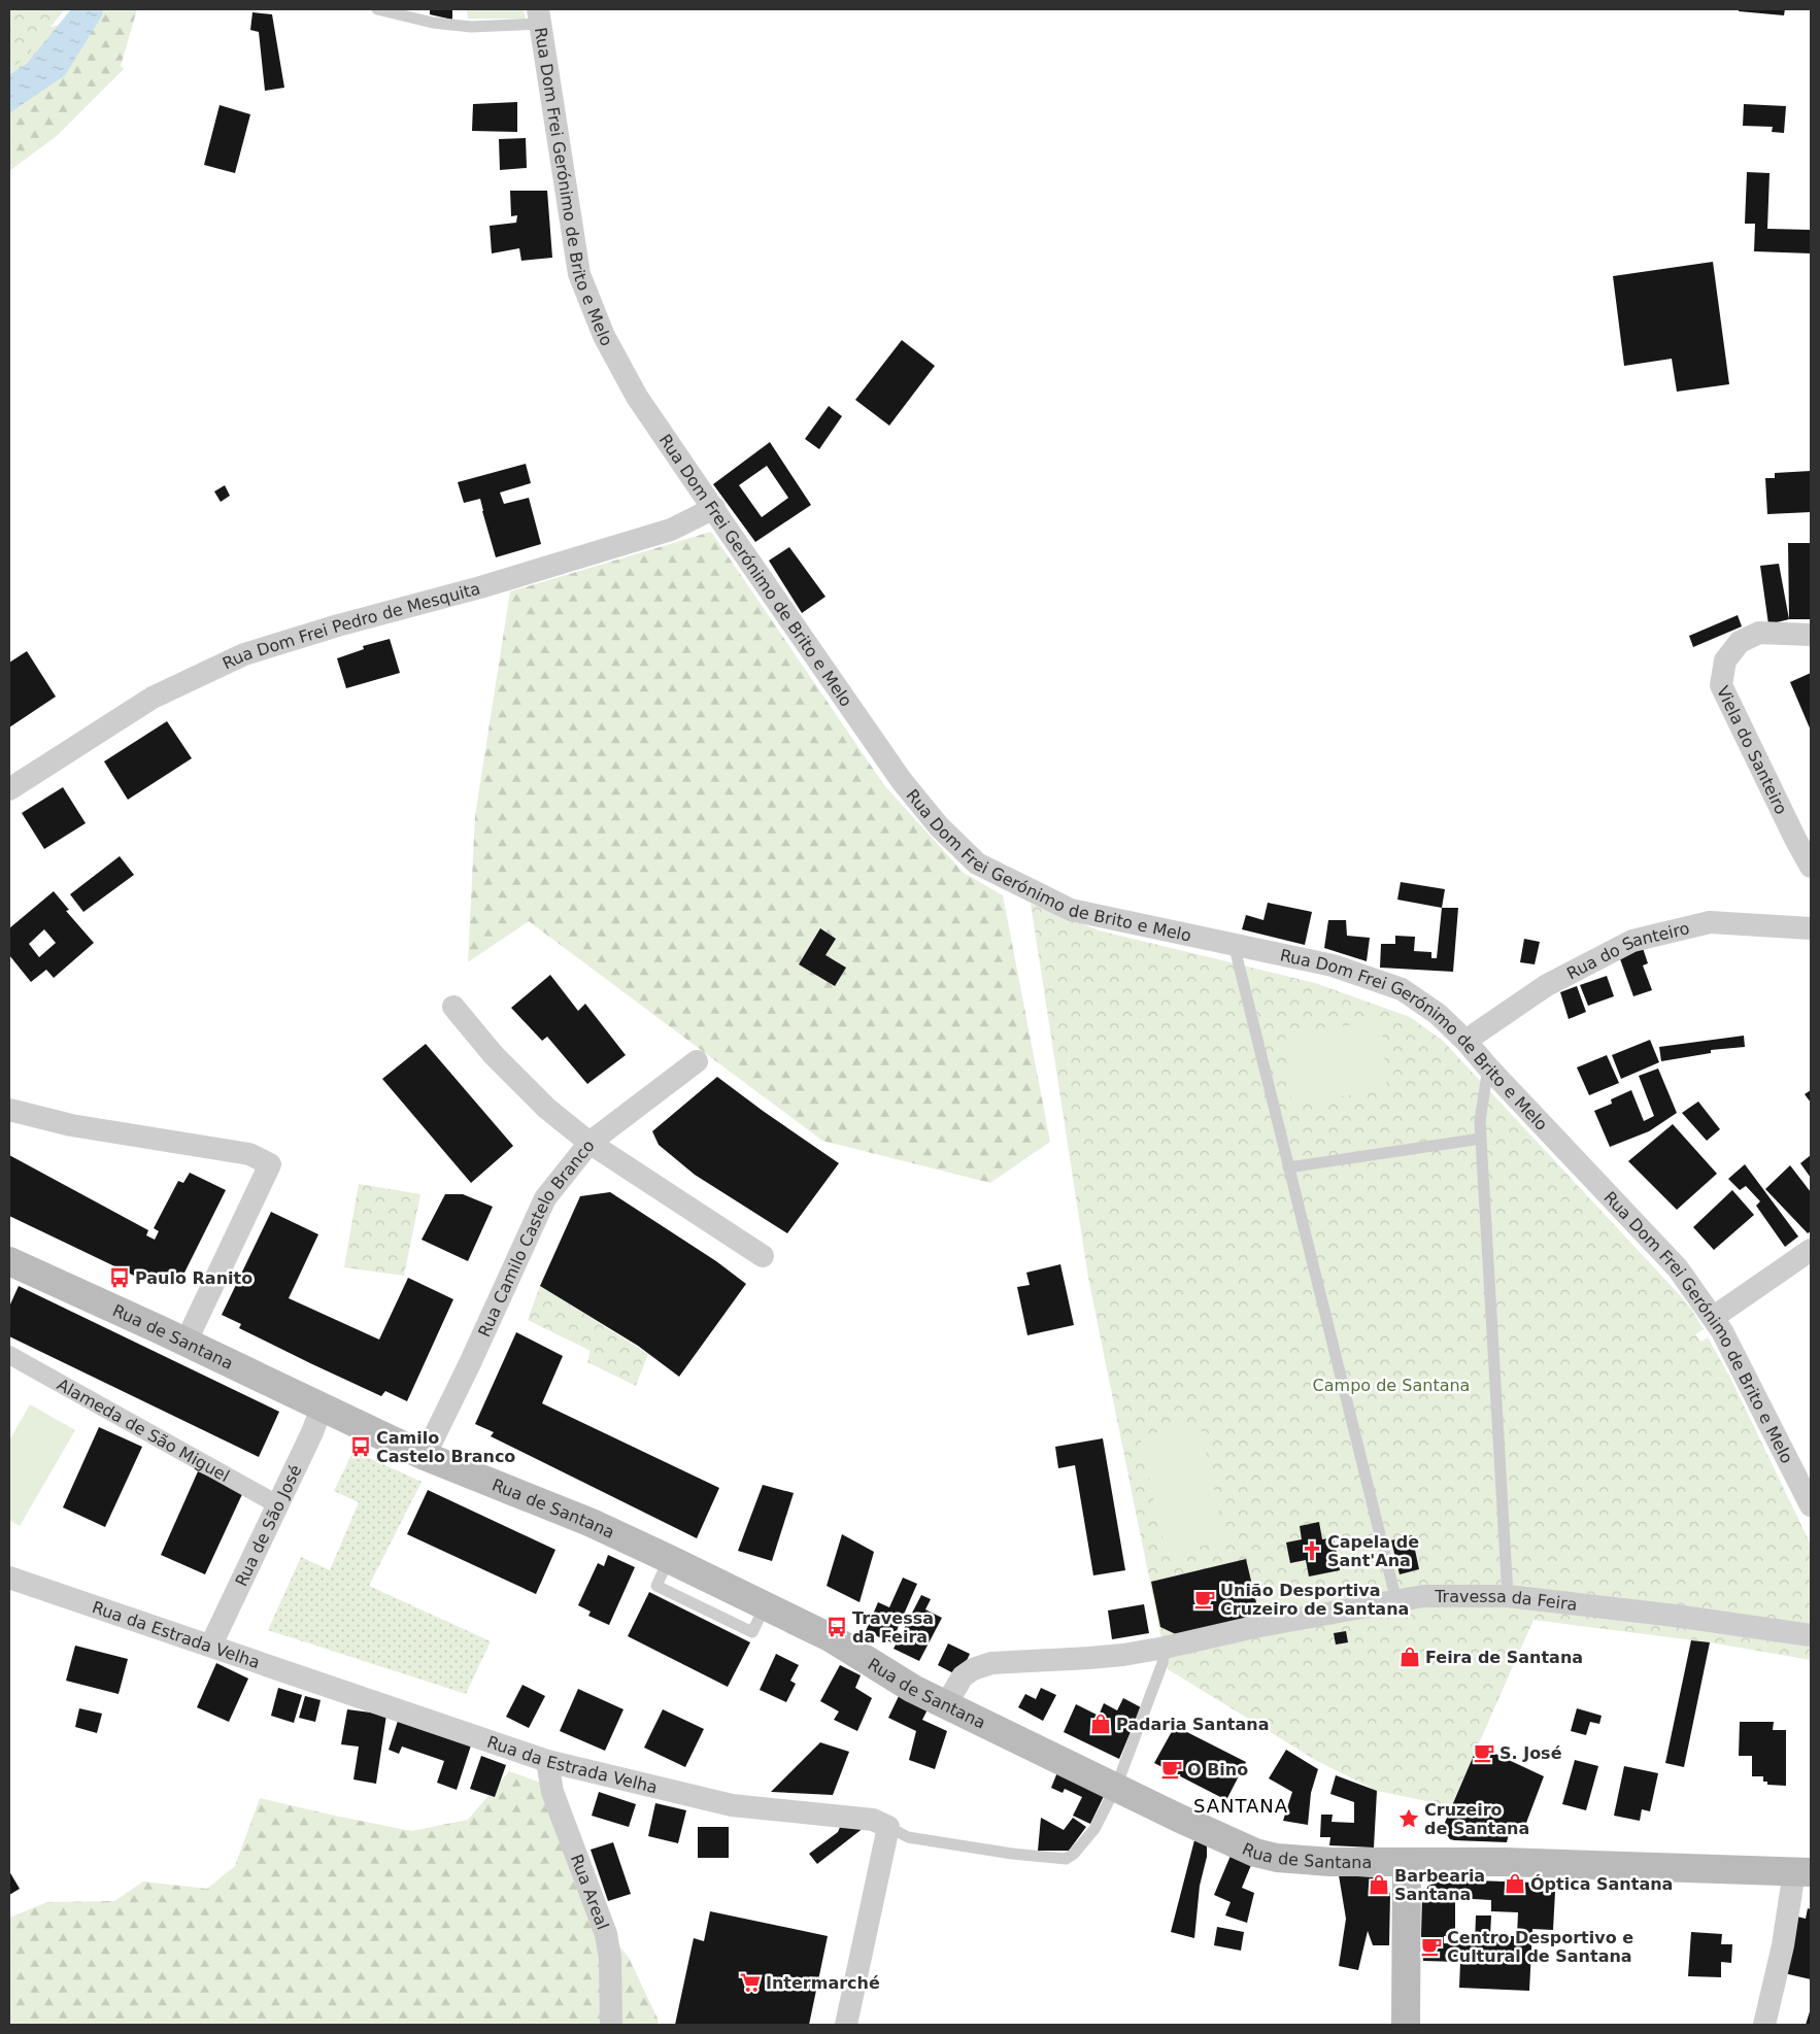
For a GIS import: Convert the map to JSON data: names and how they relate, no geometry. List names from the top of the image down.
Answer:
{
  "streets": {
    "main road": ["Rua de Santana"],
    "street": [
      "Rua Dom Frei Gerónimo de Brito e Melo",
      "Rua Dom Frei Pedro de Mesquita",
      "Viela do Santeiro",
      "Rua do Santeiro",
      "Rua Camilo Castelo Branco",
      "Alameda de São Miguel",
      "Rua de São José",
      "Travessa da Feira",
      "Rua da Estrada Velha",
      "Rua Areal"
    ]
  },
  "crossings": [
    ["Rua Dom Frei Gerónimo de Brito e Melo", "Rua Dom Frei Pedro de Mesquita"],
    ["Rua Dom Frei Gerónimo de Brito e Melo", "Rua do Santeiro"],
    ["Rua Camilo Castelo Branco", "Rua de Santana"],
    ["Rua de Santana", "Rua de São José"],
    ["Rua de Santana", "Travessa da Feira"],
    ["Rua de Santana", "Rua da Estrada Velha"],
    ["Alameda de São Miguel", "Rua de São José"],
    ["Rua de São José", "Rua da Estrada Velha"],
    ["Rua da Estrada Velha", "Rua Areal"]
  ],
  "districts": ["SANTANA"],
  "parks": ["Campo de Santana"],
  "places": {
    "bus stop": ["Paulo Ranito", "Camilo Castelo Branco", "Travessa da Feira"],
    "church": ["Capela de Sant'Ana"],
    "cafe": [
      "União Desportiva Cruzeiro de Santana",
      "S. José",
      "O Bino",
      "Centro Desportivo e Cultural de Santana"
    ],
    "shop": [
      "Feira de Santana",
      "Padaria Santana",
      "Óptica Santana",
      "Barbearia Santana"
    ],
    "place": ["Cruzeiro de Santana"],
    "supermarket": ["Intermarché"]
  }
}
